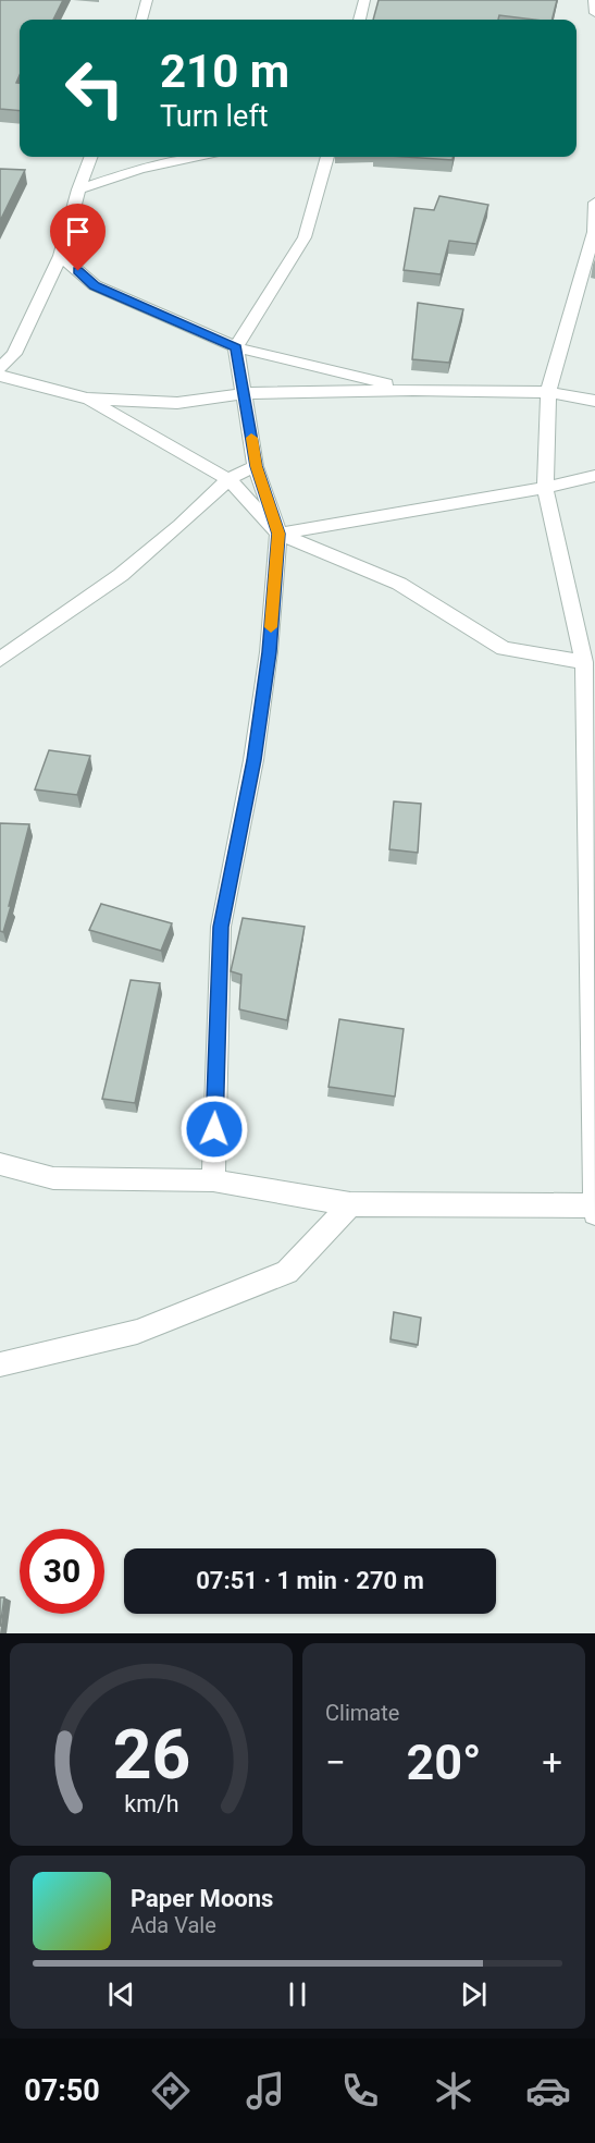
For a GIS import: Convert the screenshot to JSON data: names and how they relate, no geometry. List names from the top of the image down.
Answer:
{
  "page": {
    "turn": ["210 m", "Turn left"],
    "limit": "30",
    "trip": "07:51 · 1 min · 270 m",
    "tile": "Climate",
    "heat": ["−", "20°", "+"],
    "song": ["Paper Moons", "Ada Vale"],
    "tabs": "07:50",
    "gauge": ["26", "km/h"]
  }
}
